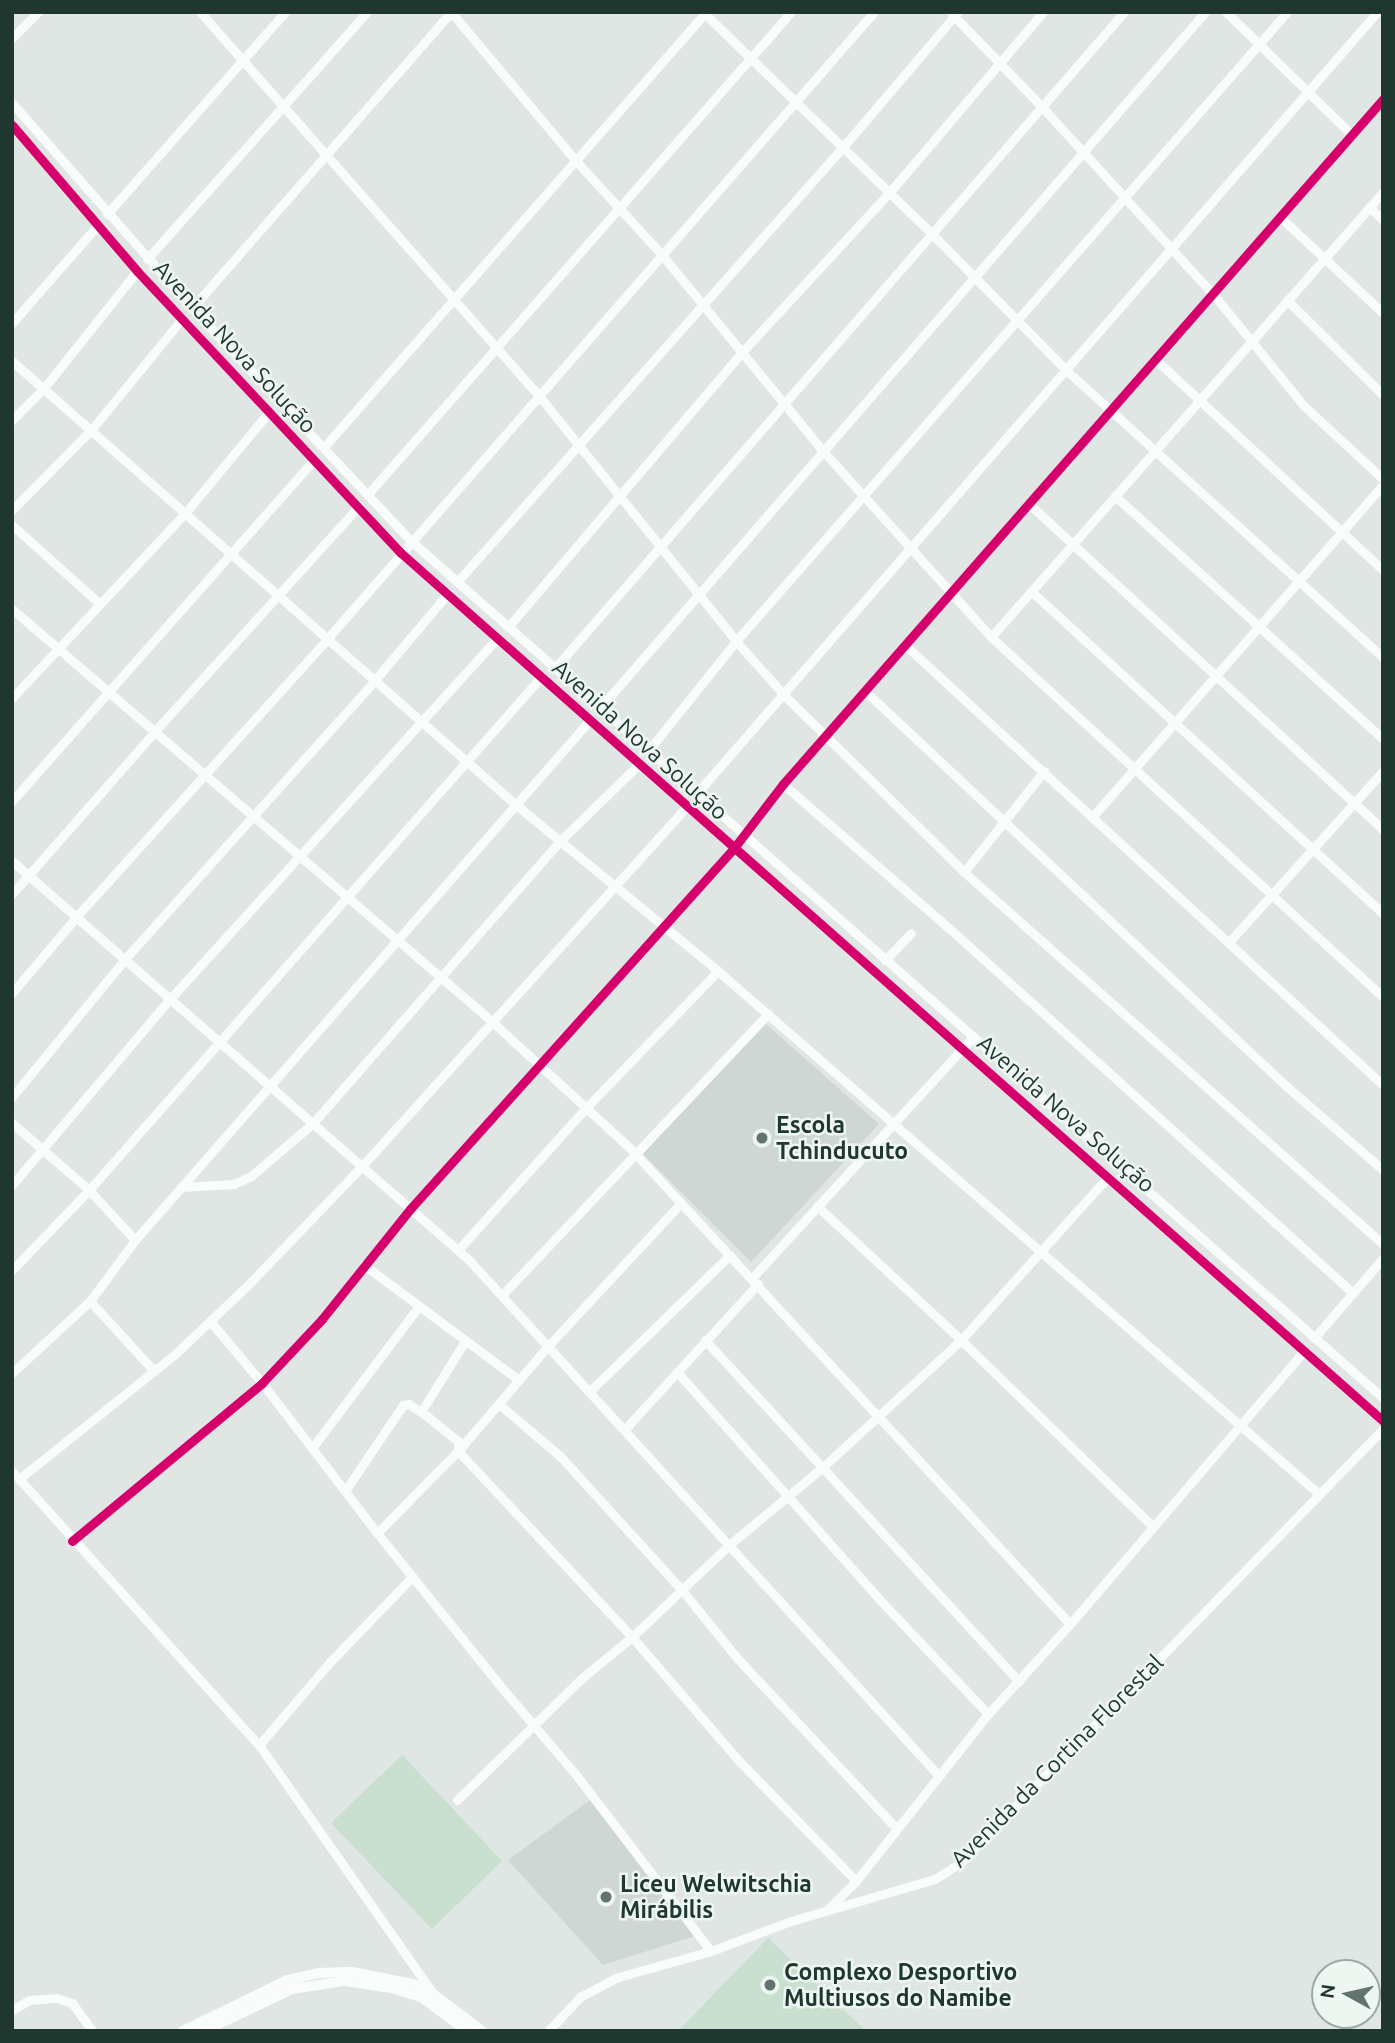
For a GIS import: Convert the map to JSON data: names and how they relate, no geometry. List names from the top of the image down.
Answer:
{
  "streets": {
    "street": ["Avenida Nova Solução", "Avenida da Cortina Florestal"]
  },
  "places": ["Escola Tchinducuto", "Liceu Welwitschia Mirábilis", "Complexo Desportivo Multiusos do Namibe"],
  "north": "left"
}
